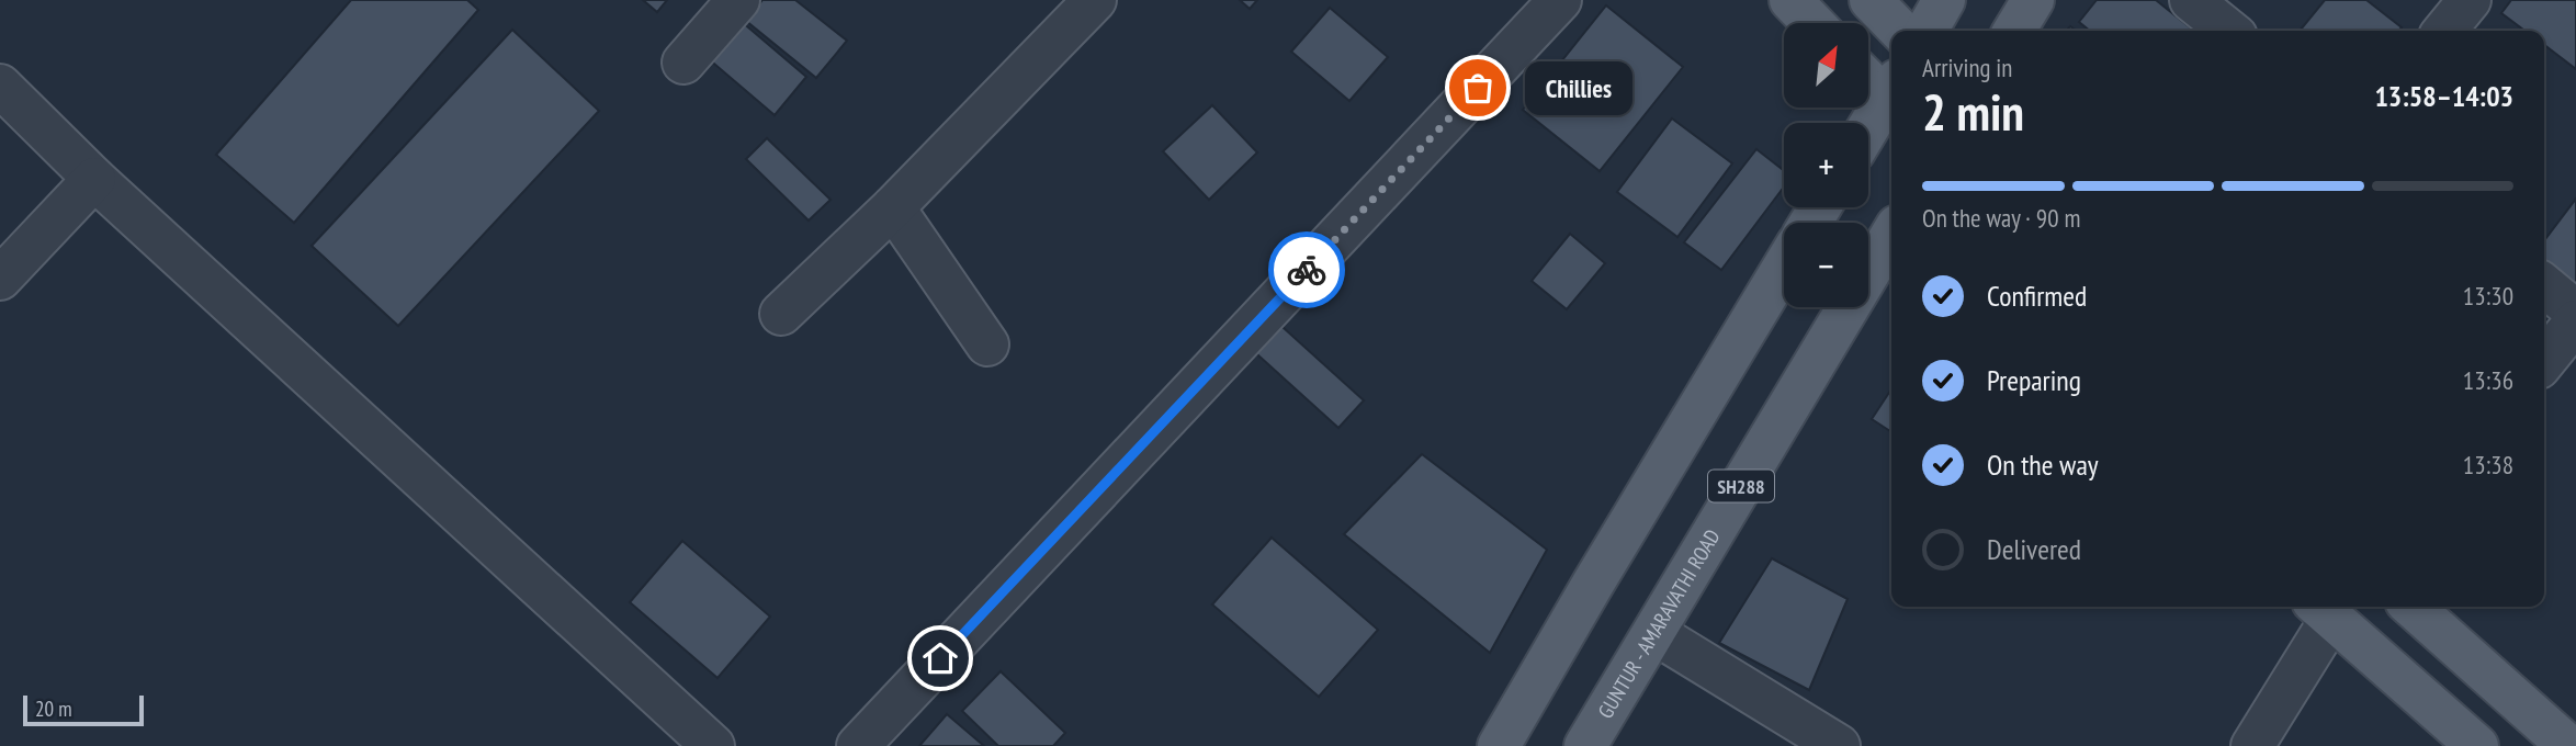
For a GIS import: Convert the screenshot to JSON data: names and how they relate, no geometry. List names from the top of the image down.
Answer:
{
  "streets": {
    "main road": ["SH288", "GUNTUR - AMARAVATHI ROAD"]
  },
  "places": ["Chillies"],
  "scale_bar": "20 m",
  "north": "top right",
  "page": {
    "map_buttons": ["+", "−"],
    "heading": ["2 min", "Arriving in", "13:58–14:03"],
    "bubble": "Chillies",
    "bar": "On the way · 90 m",
    "list": [
      ["Confirmed", "13:30"],
      ["Preparing", "13:36"],
      ["On the way", "13:38"],
      "Delivered"
    ],
    "scale": "20 m"
  }
}
